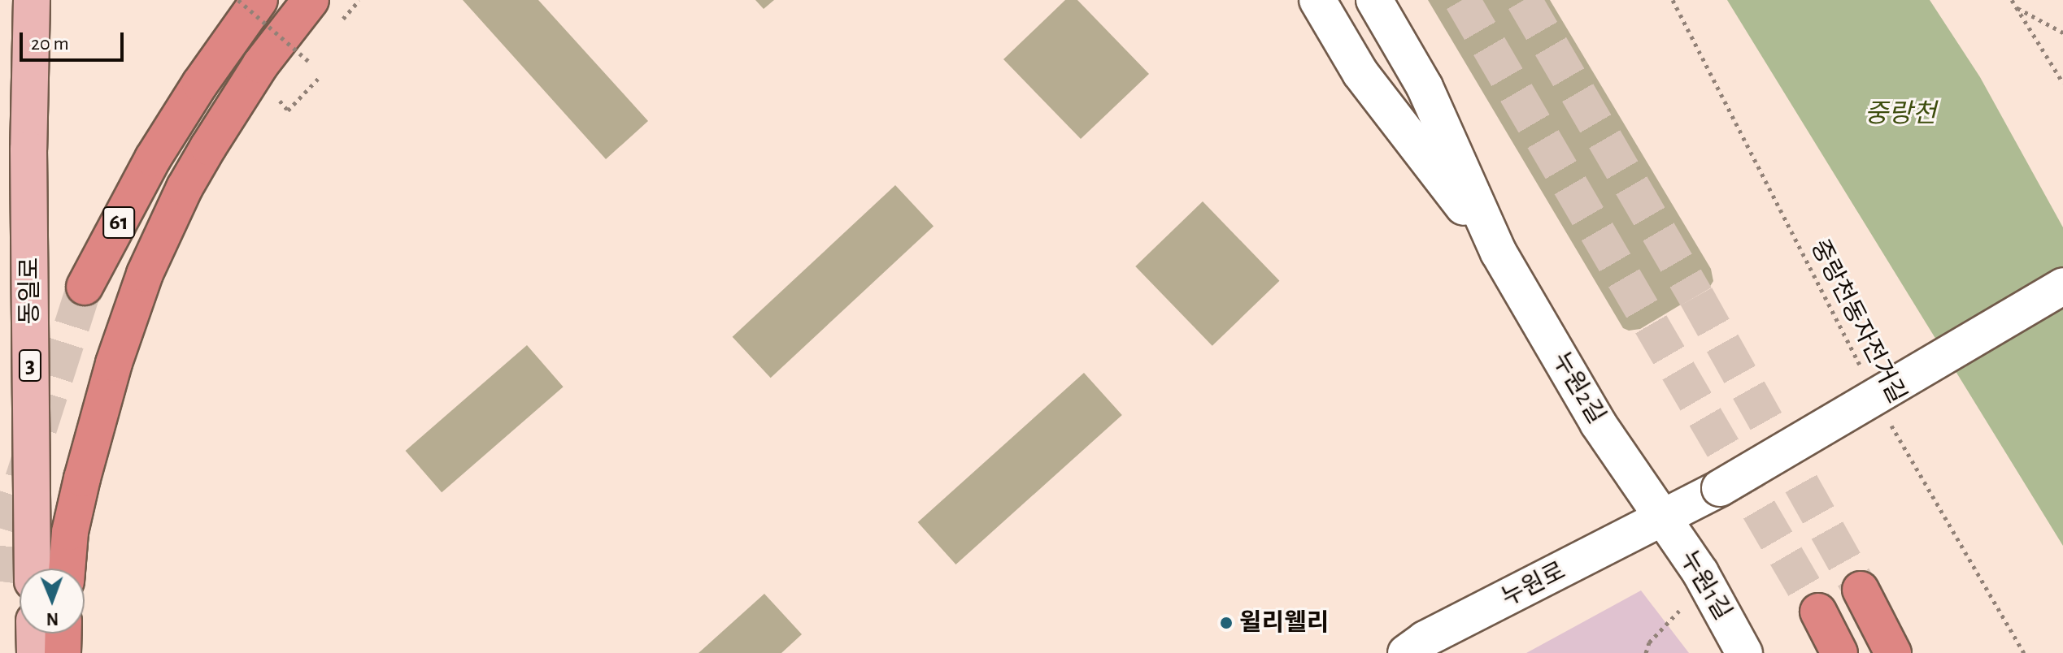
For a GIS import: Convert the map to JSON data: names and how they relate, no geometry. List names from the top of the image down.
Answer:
{
  "streets": {
    "highway": ["61"],
    "main road": ["동일로", "3"],
    "street": ["누원2길", "누원로", "누원1길"],
    "path": ["중랑천동자전거길"]
  },
  "crossings": [
    ["누원2길", "누원로"],
    ["누원2길", "누원1길"],
    ["누원로", "누원1길"]
  ],
  "water": ["중랑천"],
  "places": ["윌리웰리"],
  "scale_bar": "20 m",
  "north": "bottom"
}
